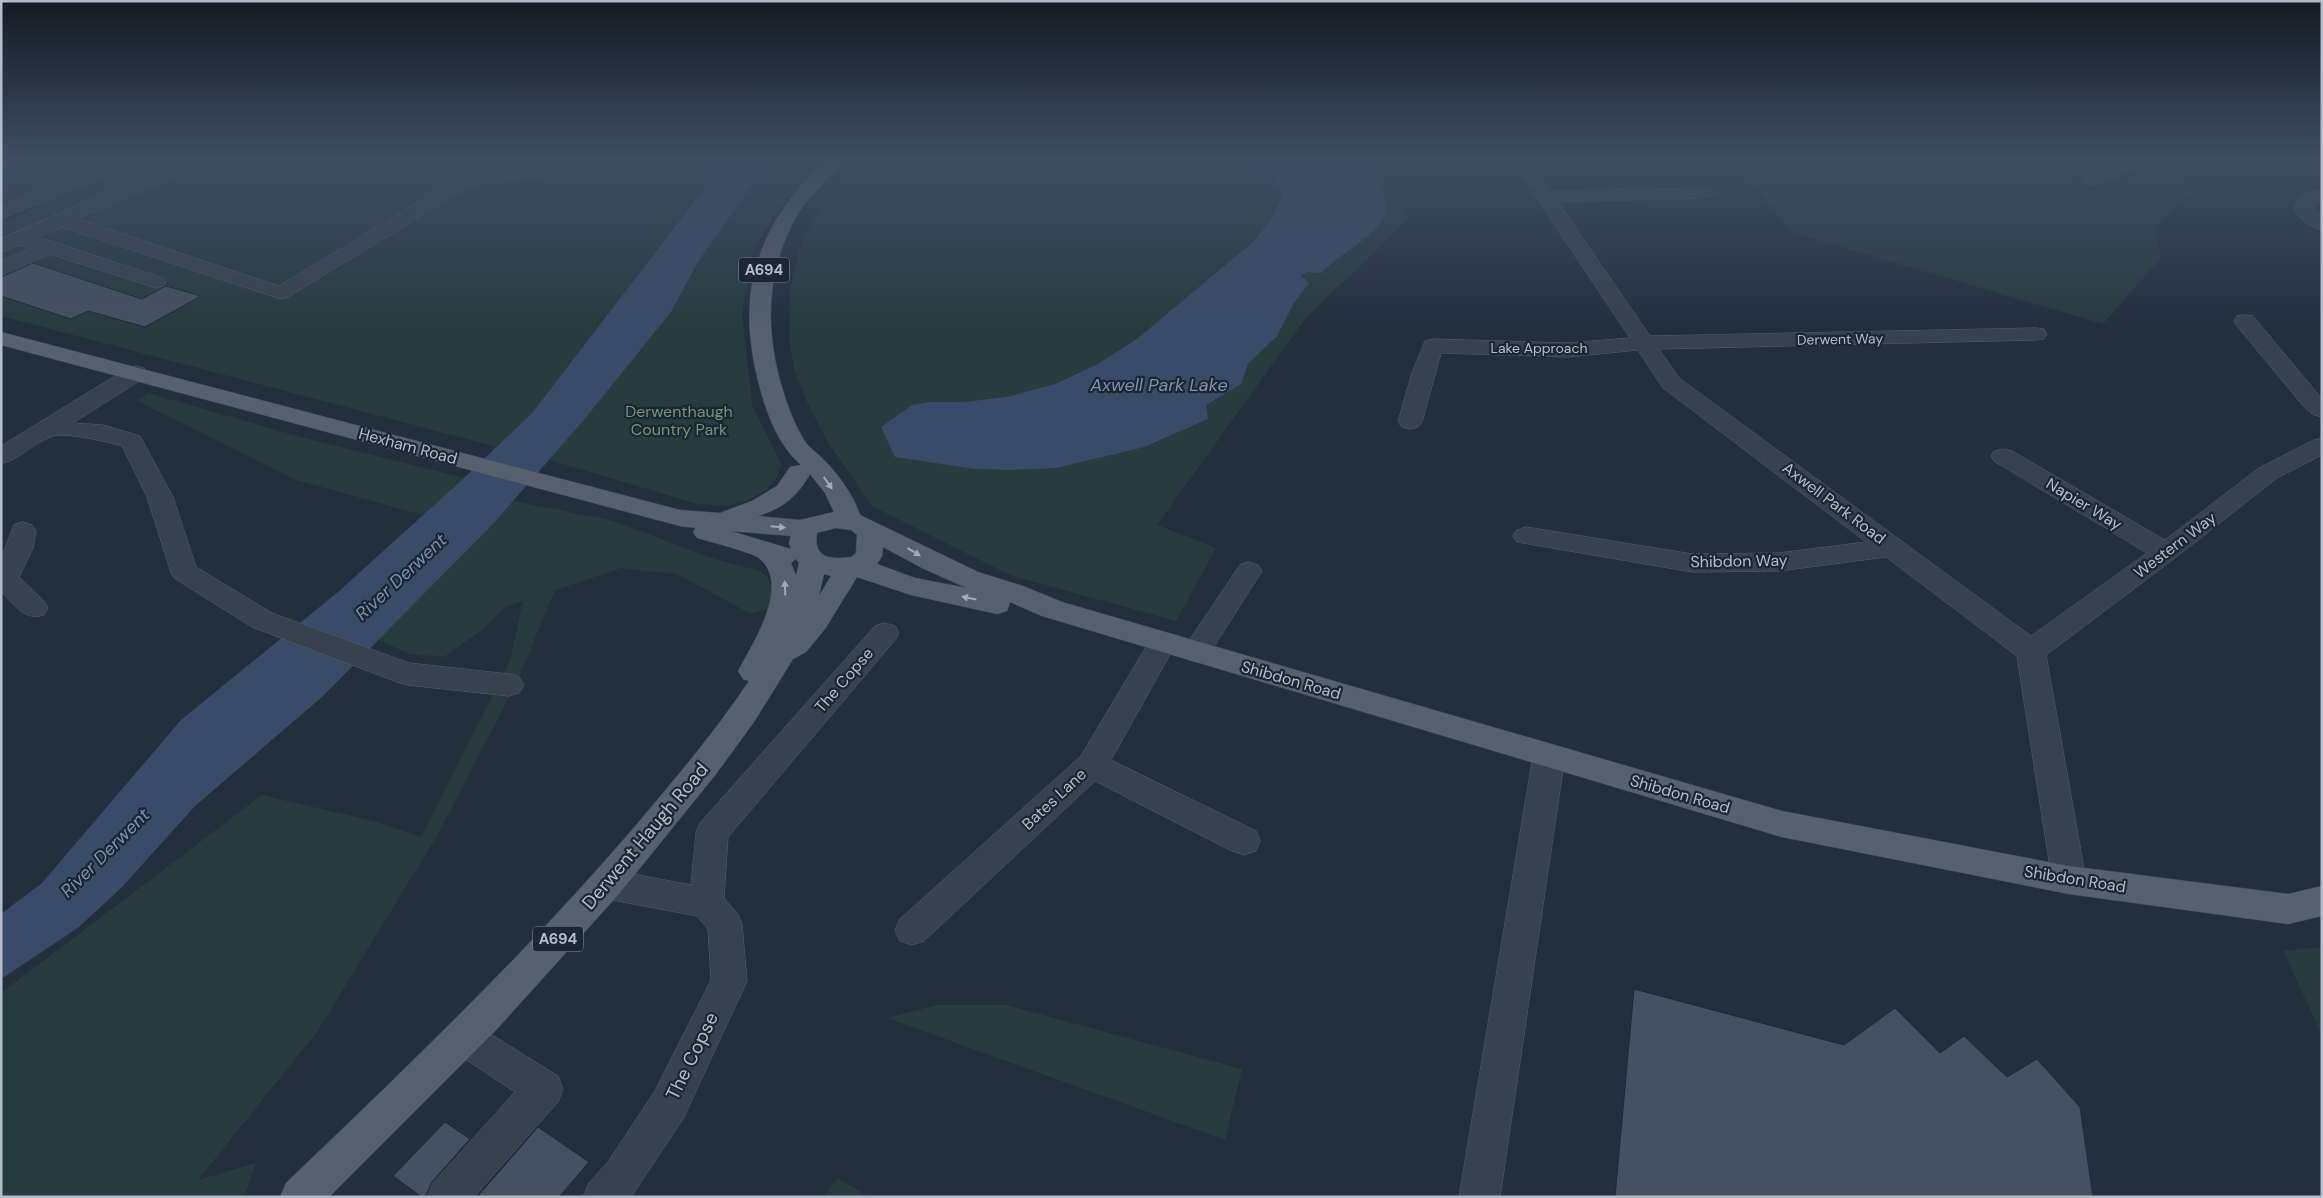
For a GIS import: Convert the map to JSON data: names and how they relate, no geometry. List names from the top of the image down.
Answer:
{
  "streets": {
    "main road": [
      "A694",
      "Hexham Road",
      "Shibdon Road",
      "Derwent Haugh Road"
    ],
    "street": [
      "Derwent Way",
      "Lake Approach",
      "Axwell Park Road",
      "Napier Way",
      "Western Way",
      "Shibdon Way",
      "The Copse",
      "Bates Lane"
    ]
  },
  "crossings": [
    ["A694", "Hexham Road"],
    ["A694", "Shibdon Road"],
    ["A694", "Derwent Haugh Road"],
    ["Derwent Way", "Lake Approach"],
    ["Derwent Way", "Axwell Park Road"],
    ["Lake Approach", "Axwell Park Road"],
    ["Hexham Road", "Shibdon Road"],
    ["Hexham Road", "Derwent Haugh Road"],
    ["Axwell Park Road", "Western Way"],
    ["Axwell Park Road", "Shibdon Way"],
    ["Napier Way", "Western Way"],
    ["Shibdon Road", "Bates Lane"],
    ["Shibdon Road", "Derwent Haugh Road"]
  ],
  "water": ["Axwell Park Lake", "River Derwent"],
  "parks": ["Derwenthaugh Country Park"]
}
